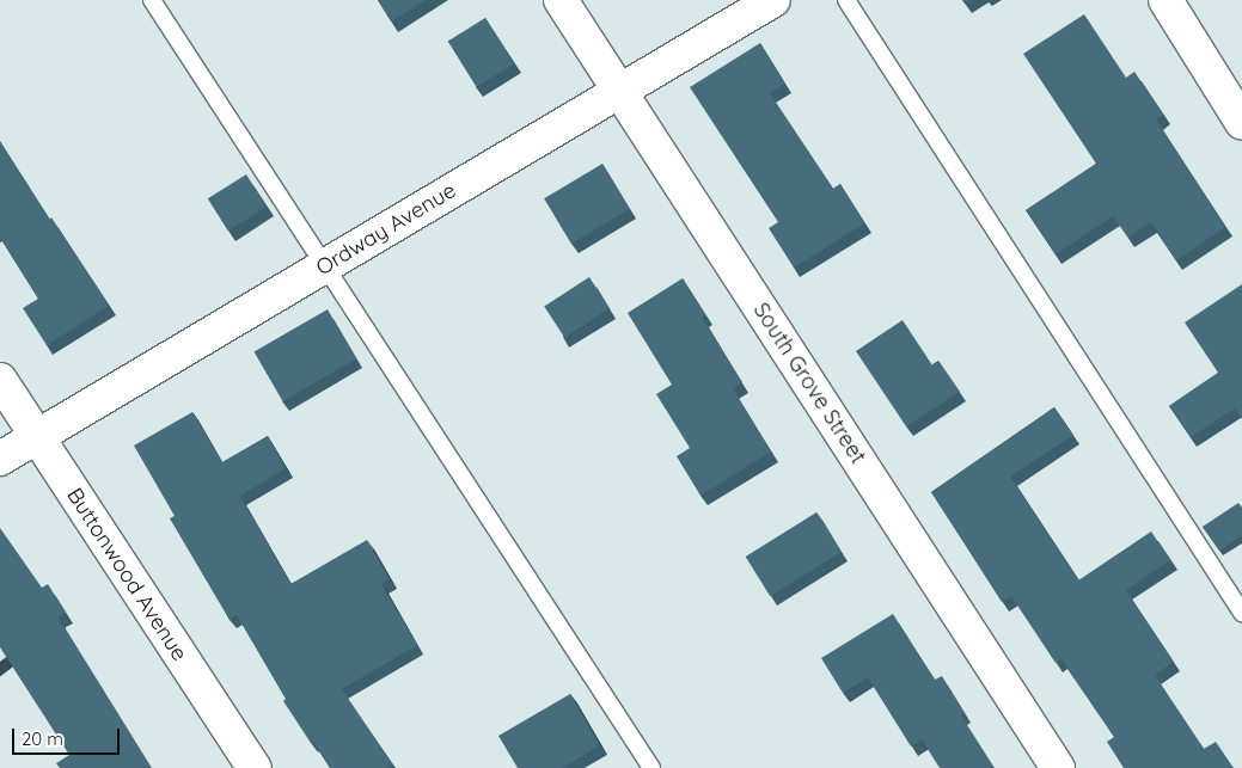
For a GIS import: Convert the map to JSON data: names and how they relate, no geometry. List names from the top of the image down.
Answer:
{
  "streets": {
    "street": ["Ordway Avenue", "South Grove Street", "Buttonwood Avenue"]
  },
  "crossings": [
    ["Ordway Avenue", "South Grove Street"],
    ["Ordway Avenue", "Buttonwood Avenue"]
  ],
  "scale_bar": "20 m"
}
